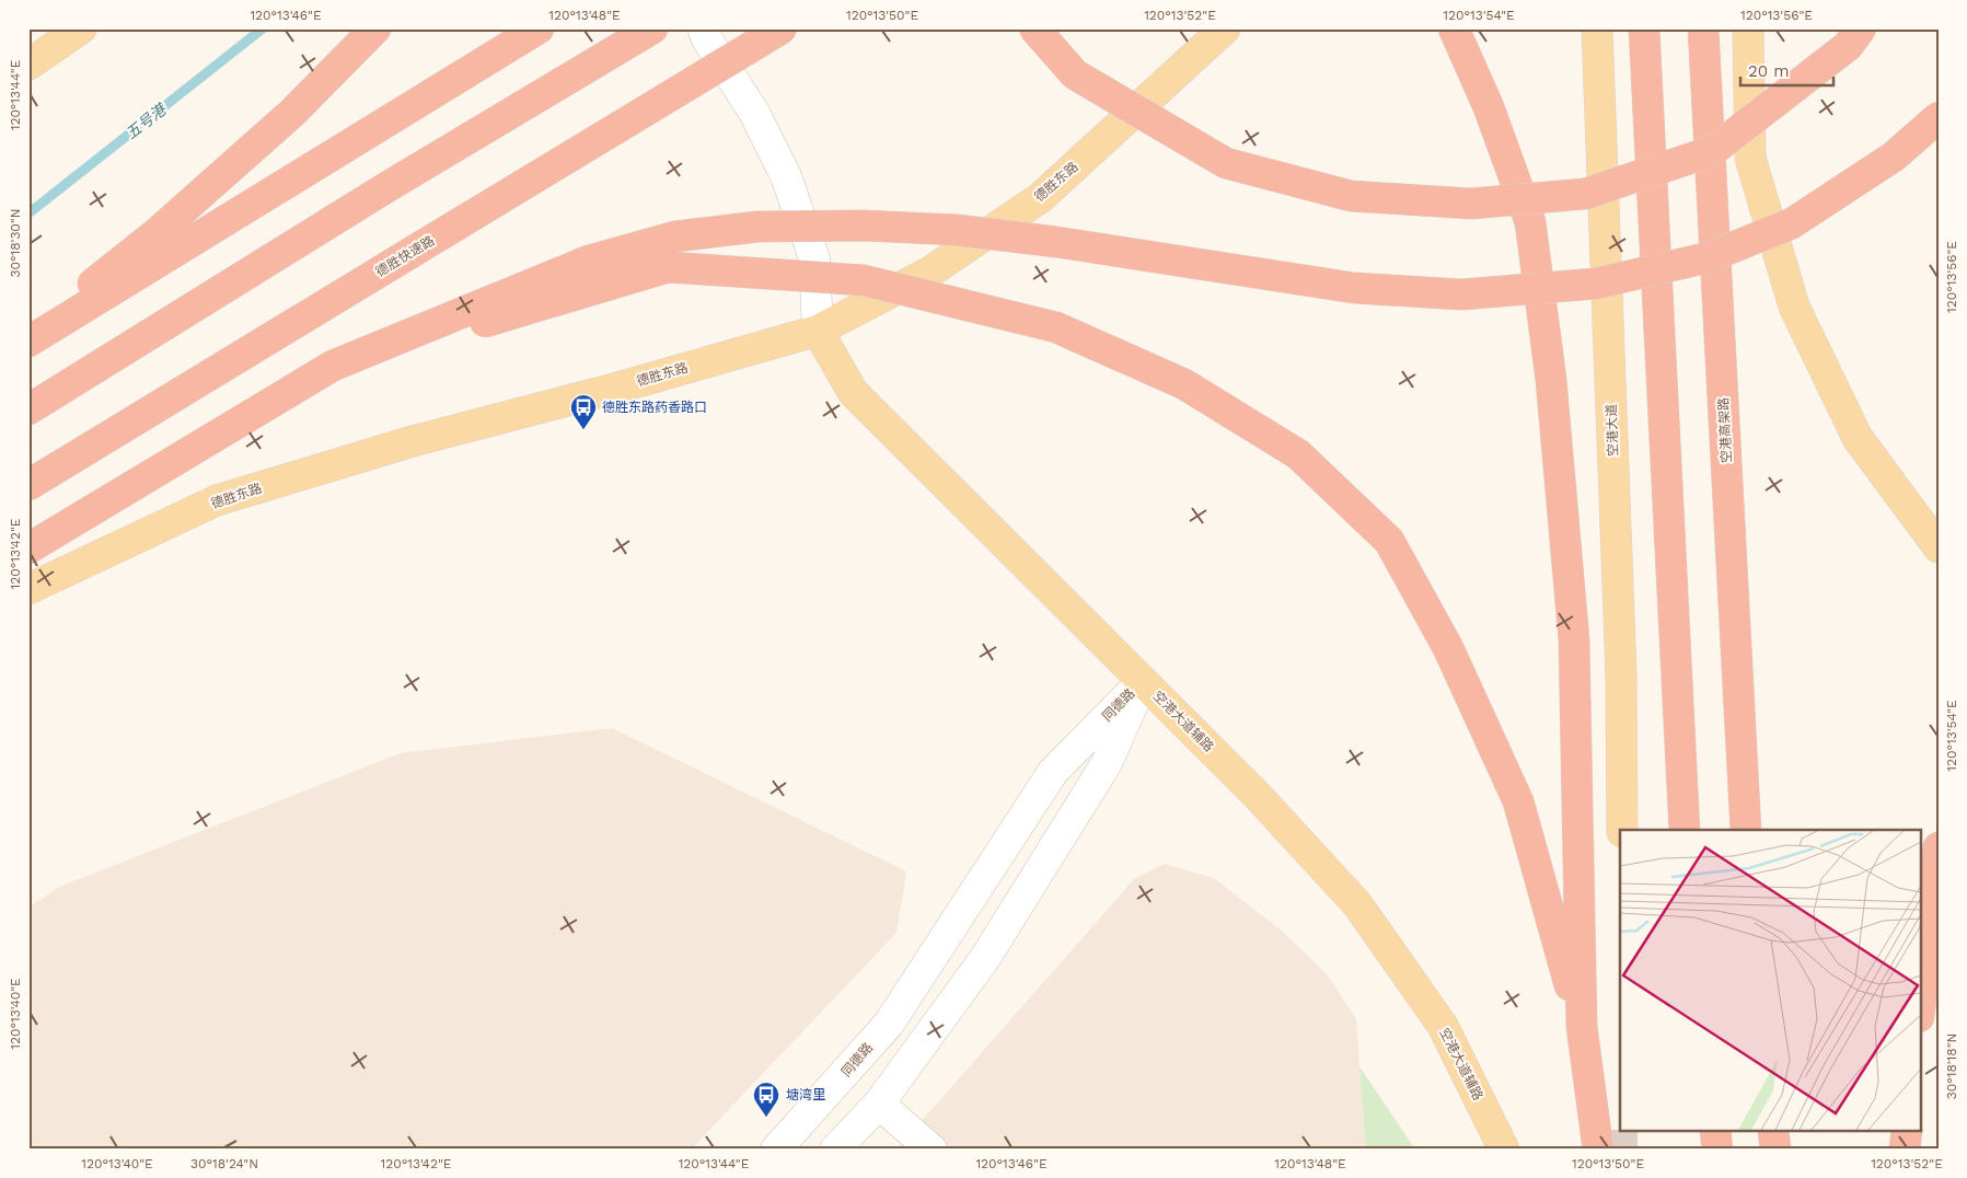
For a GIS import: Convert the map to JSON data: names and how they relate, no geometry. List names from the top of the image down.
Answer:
{
  "streets": {
    "highway": ["德胜快速路", "空港高架路"],
    "main road": ["德胜东路", "空港大道", "空港大道辅路"],
    "street": ["同德路"]
  },
  "crossings": [
    ["德胜东路", "空港大道辅路"],
    ["同德路", "空港大道辅路"]
  ],
  "water": ["五号港"],
  "places": {
    "bus stop": ["德胜东路药香路口", "塘湾里"]
  },
  "scale_bar": "20 m",
  "coordinates": [
    "120°13'46\"E",
    "120°13'48\"E",
    "120°13'50\"E",
    "120°13'52\"E",
    "120°13'54\"E",
    "120°13'56\"E",
    "120°13'44\"E",
    "30°18'30\"N",
    "120°13'42\"E",
    "120°13'40\"E",
    "30°18'18\"N",
    "30°18'24\"N"
  ]
}
